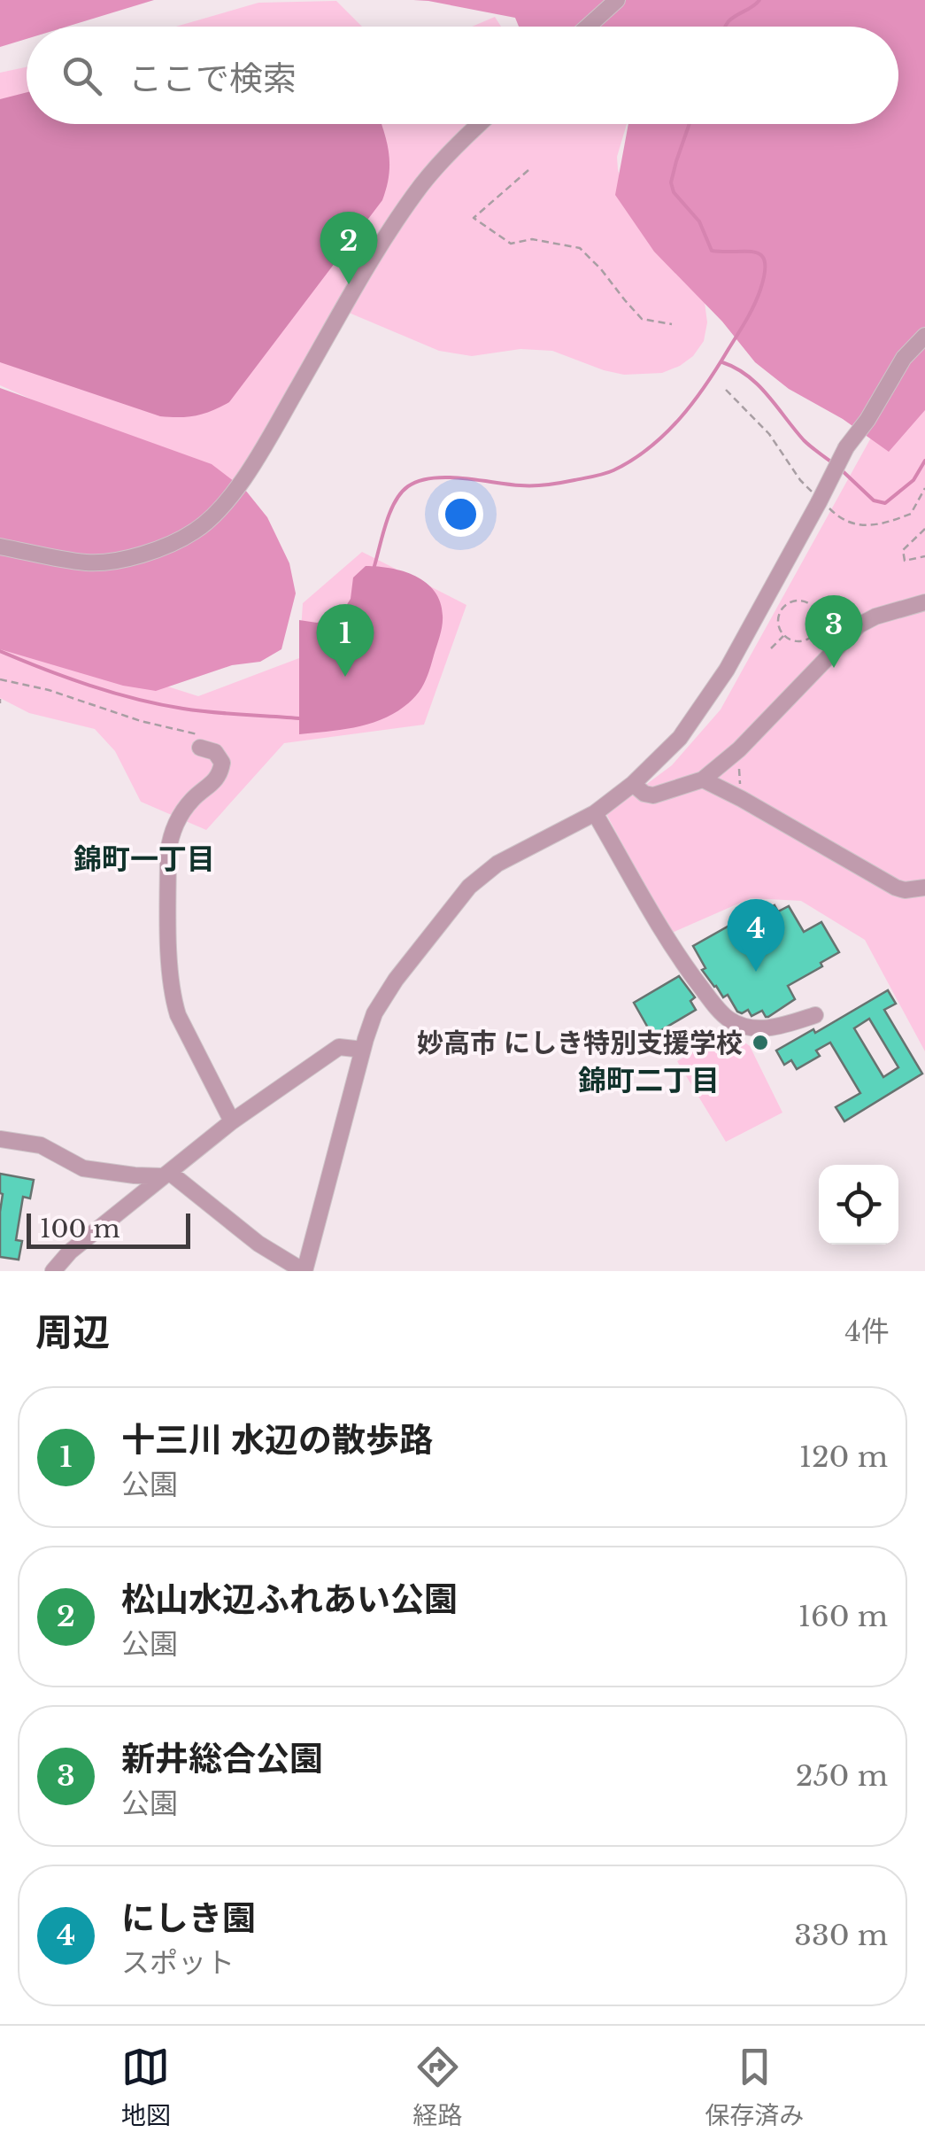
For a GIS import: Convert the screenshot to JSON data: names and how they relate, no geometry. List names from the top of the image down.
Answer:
{
  "districts": ["錦町一丁目", "錦町二丁目"],
  "places": ["妙高市 にしき特別支援学校"],
  "scale_bar": "100 m",
  "page": {
    "search": "ここで検索",
    "pins": [
      "2",
      "3",
      "1",
      "4"
    ],
    "scale": "100 m",
    "heading": ["周辺", "4件"],
    "list": [
      {
        "mark": "1",
        "name": "十三川 水辺の散歩路",
        "note": "公園",
        "value": "120 m"
      },
      {
        "mark": "2",
        "name": "松山水辺ふれあい公園",
        "note": "公園",
        "value": "160 m"
      },
      {
        "mark": "3",
        "name": "新井総合公園",
        "note": "公園",
        "value": "250 m"
      },
      {
        "mark": "4",
        "name": "にしき園",
        "note": "スポット",
        "value": "330 m"
      }
    ],
    "nav": ["地図", "経路", "保存済み"]
  }
}
